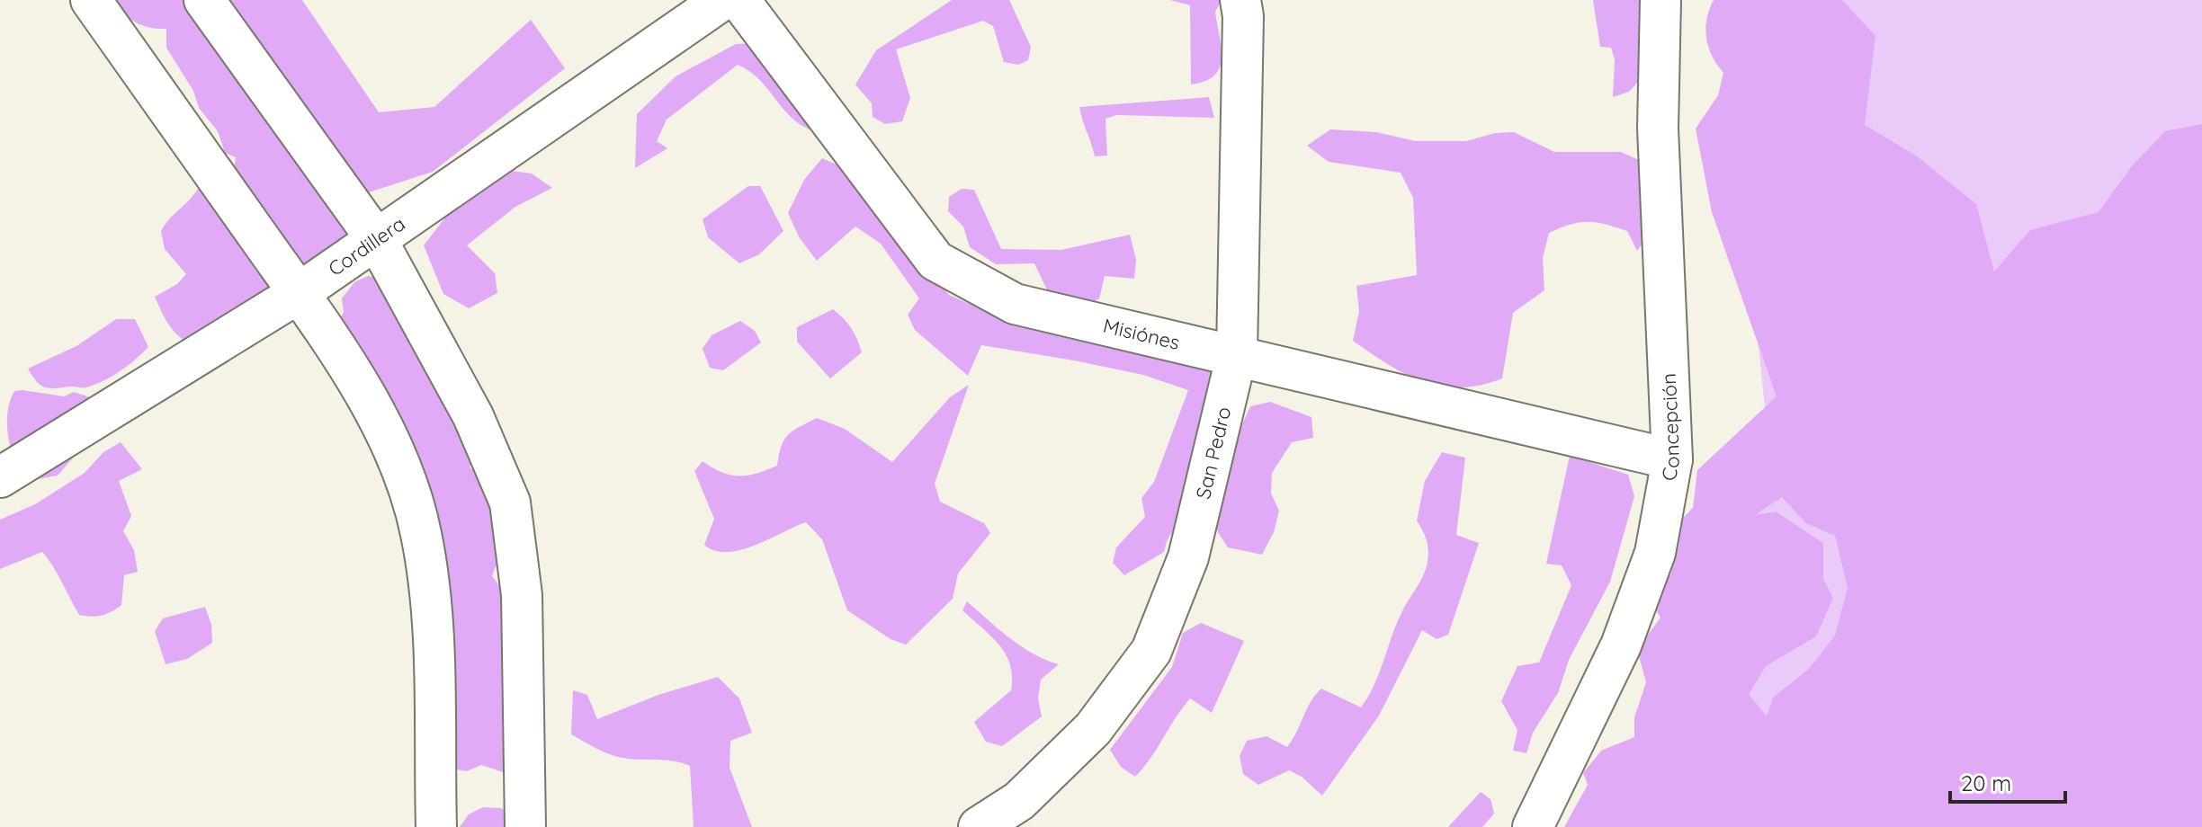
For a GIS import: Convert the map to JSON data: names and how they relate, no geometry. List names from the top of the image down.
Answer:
{
  "streets": {
    "street": [
      "Cordillera",
      "Misiónes",
      "Concepción",
      "San Pedro"
    ]
  },
  "crossings": [
    ["Misiónes", "Concepción"],
    ["Misiónes", "San Pedro"]
  ],
  "scale_bar": "20 m"
}
